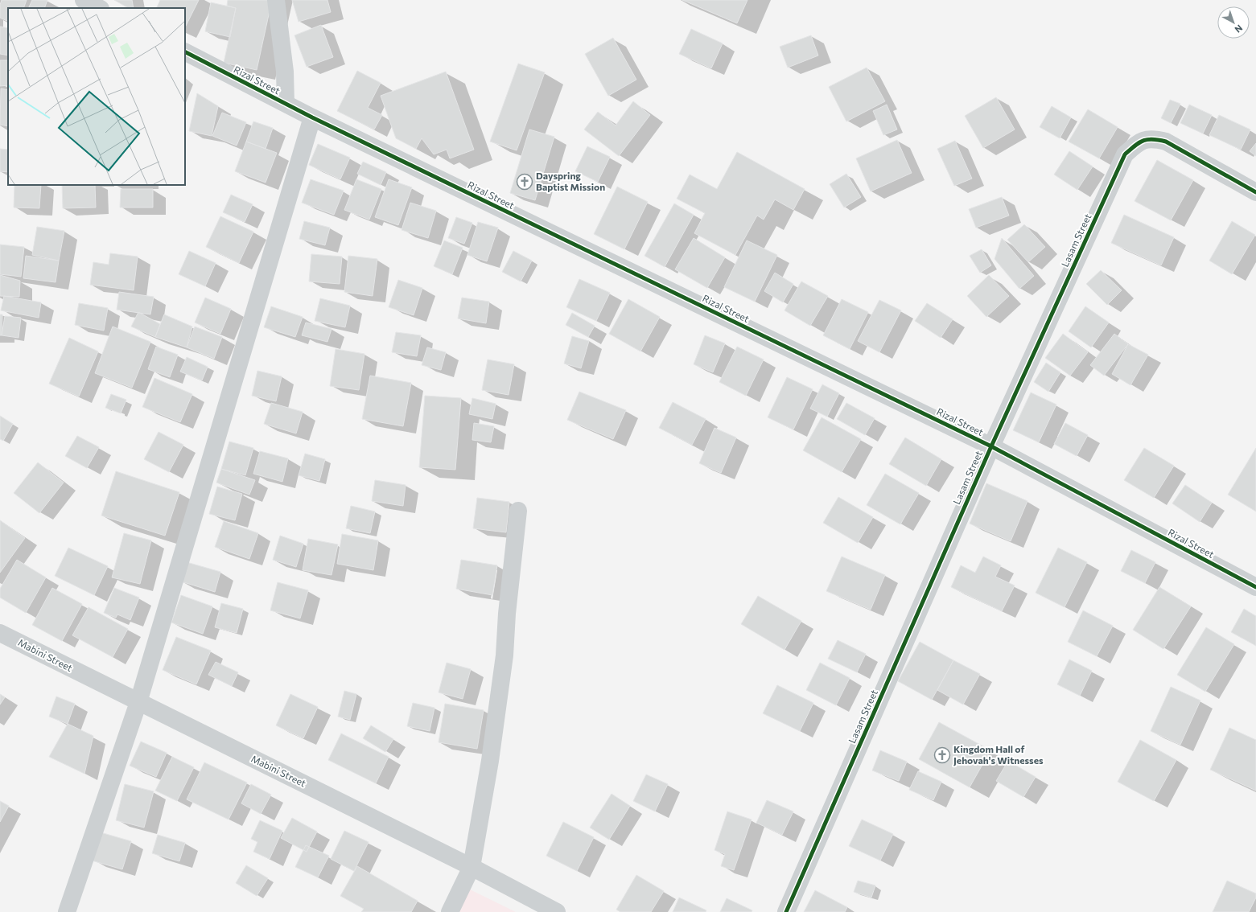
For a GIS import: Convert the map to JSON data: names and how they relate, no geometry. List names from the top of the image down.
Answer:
{
  "streets": {
    "street": ["Rizal Street", "Lasam Street", "Mabini Street"]
  },
  "crossings": [
    ["Rizal Street", "Lasam Street"]
  ],
  "places": {
    "church": ["Dayspring Baptist Mission", "Kingdom Hall of Jehovah's Witnesses"]
  },
  "north": "bottom right"
}
